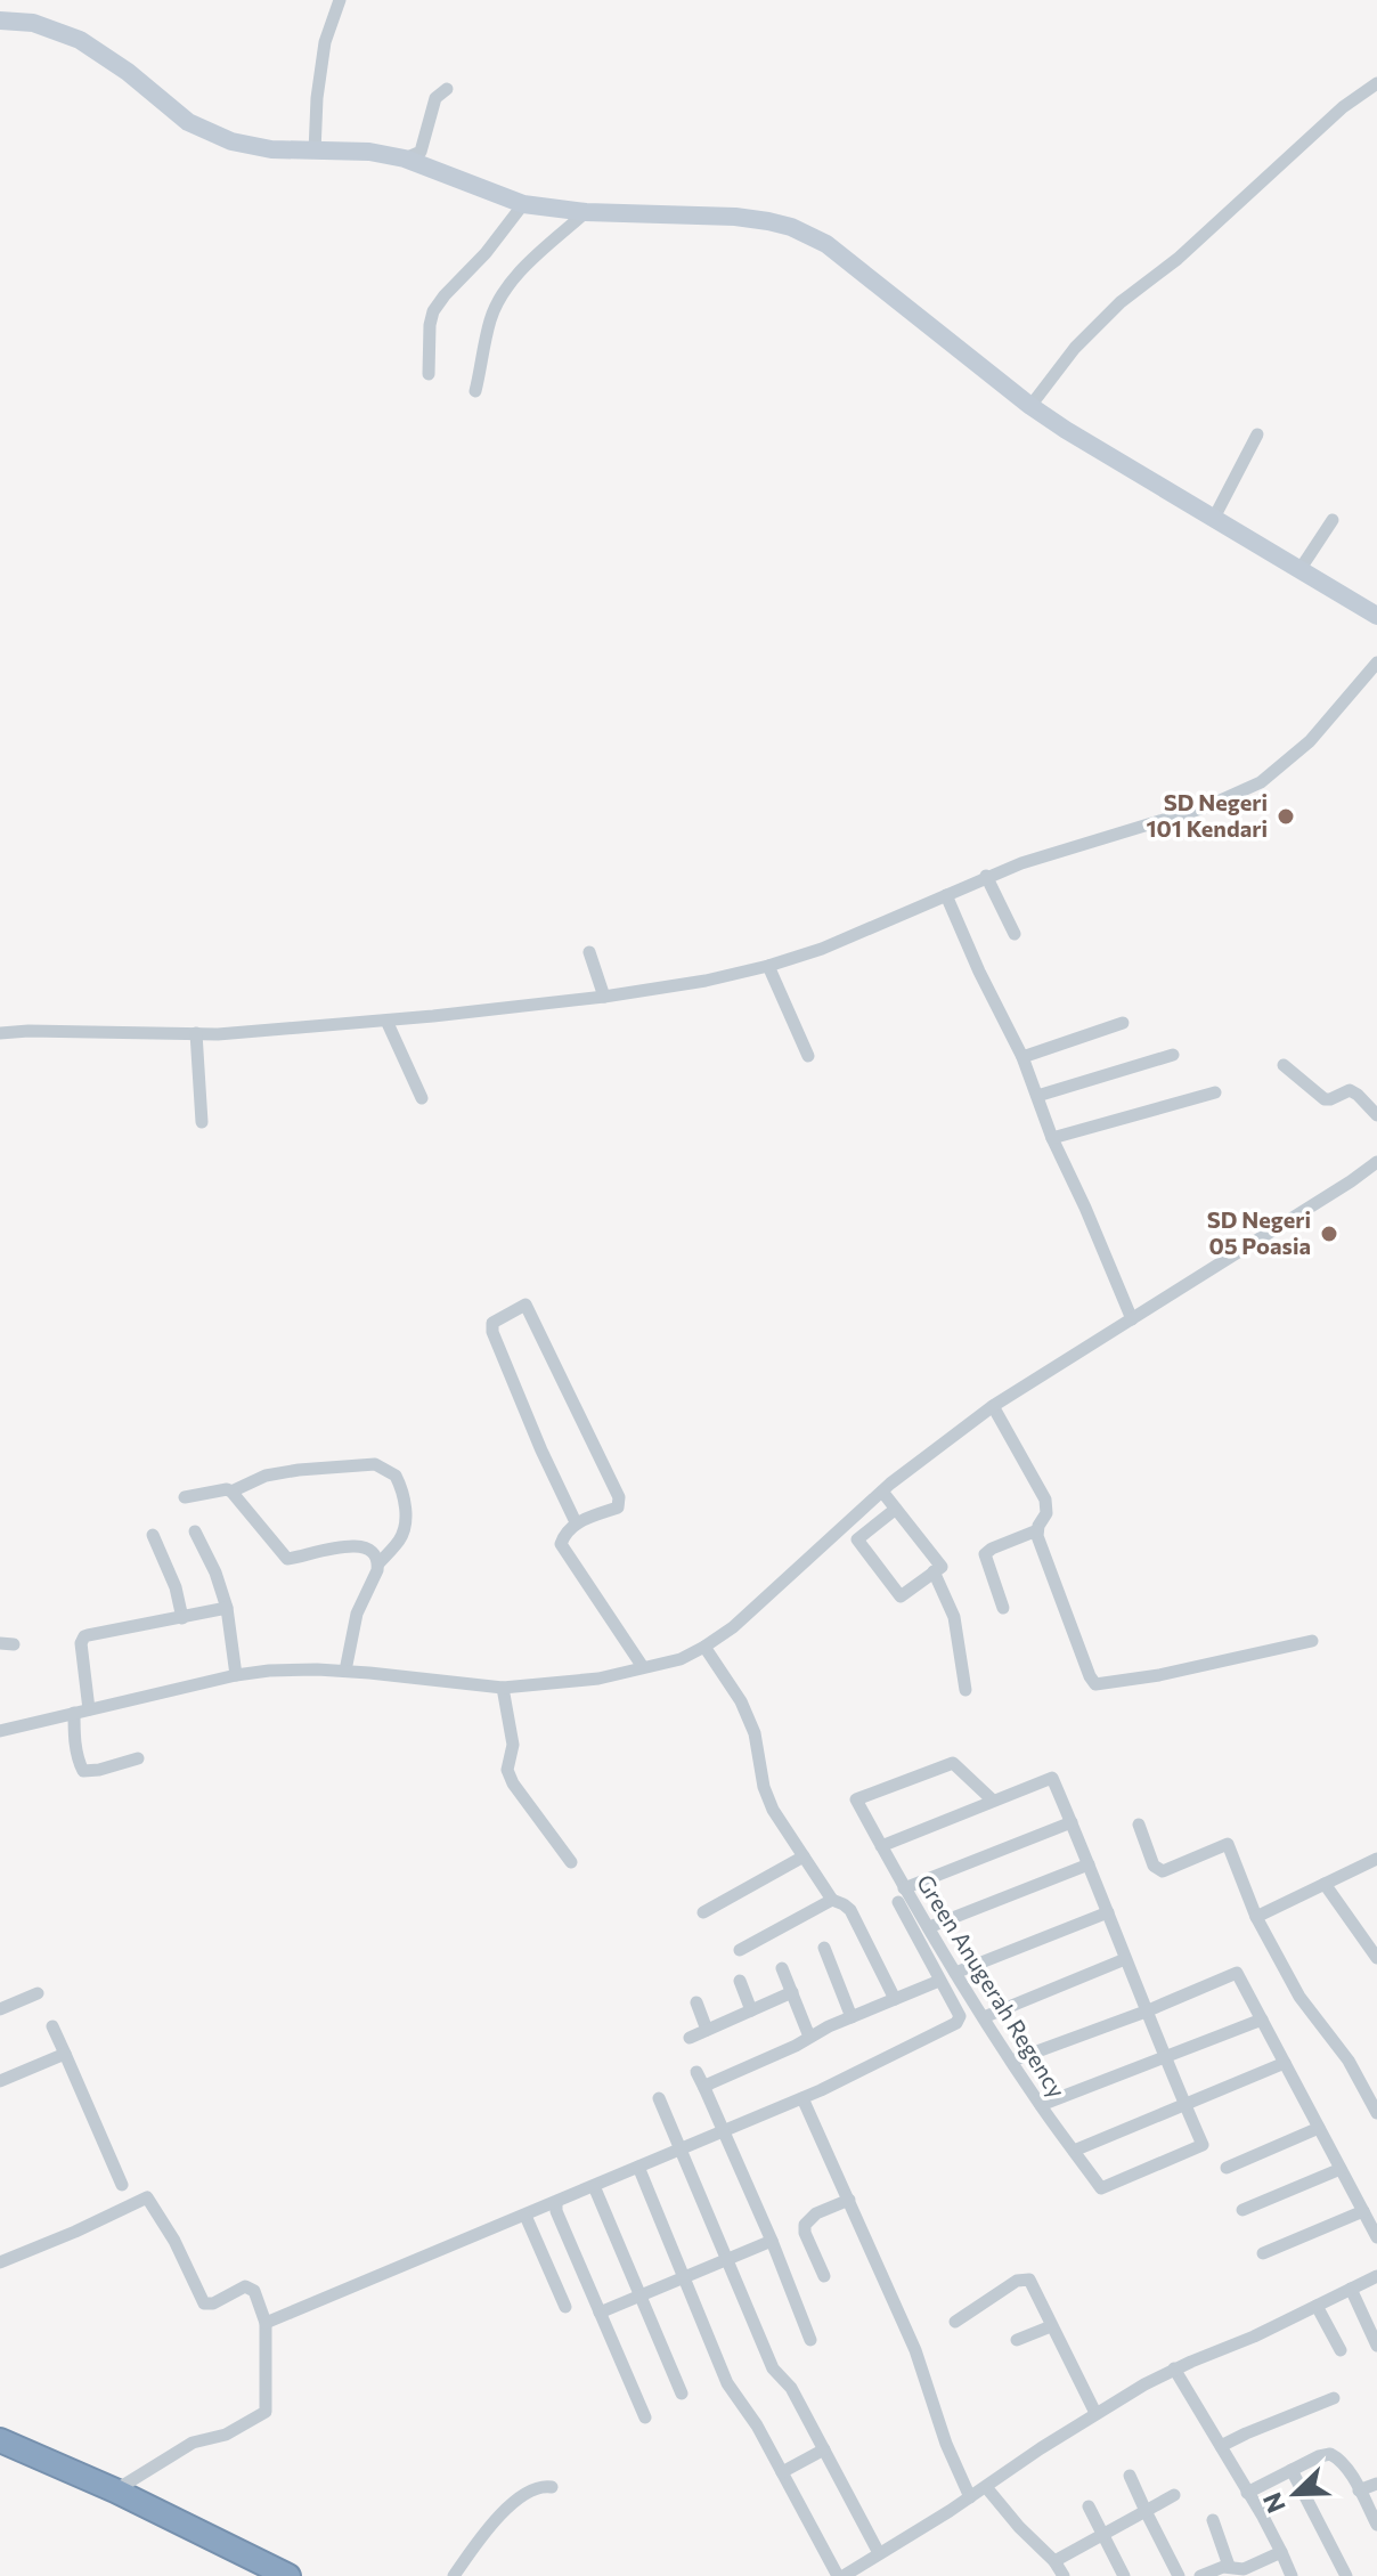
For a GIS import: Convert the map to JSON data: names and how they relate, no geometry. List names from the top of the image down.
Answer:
{
  "streets": {
    "street": ["Green Anugerah Regency"]
  },
  "places": ["SD Negeri 101 Kendari", "SD Negeri 05 Poasia"],
  "north": "bottom left"
}
